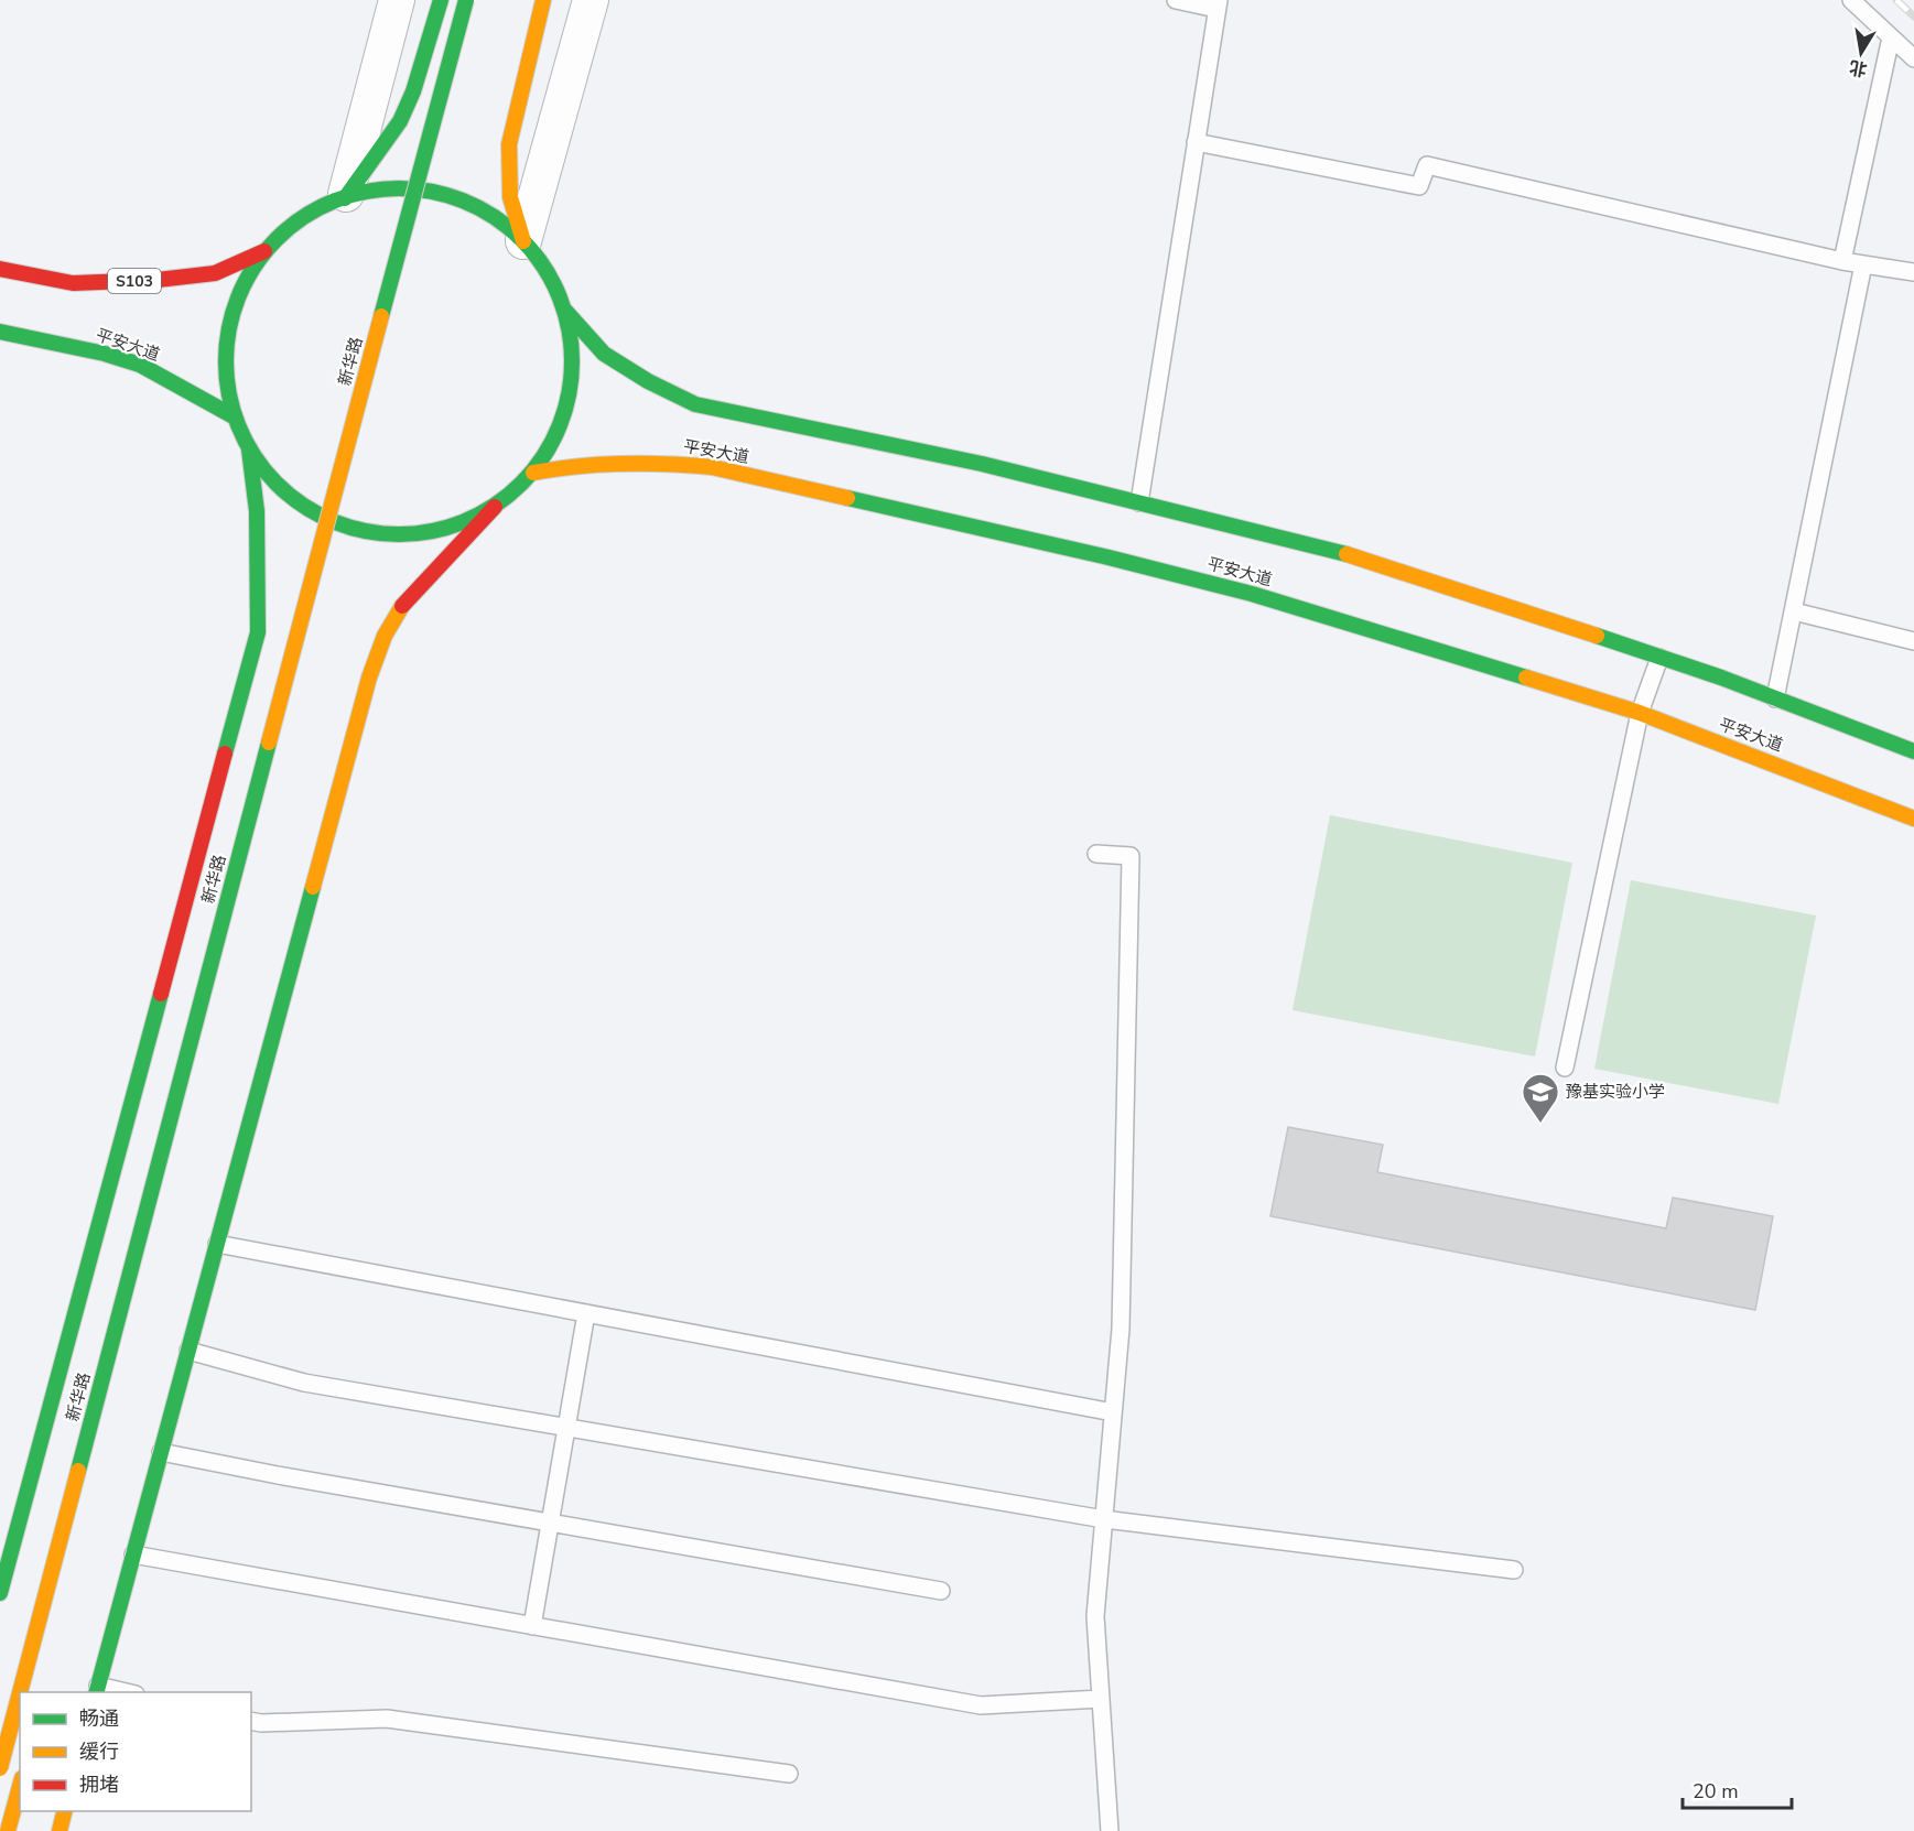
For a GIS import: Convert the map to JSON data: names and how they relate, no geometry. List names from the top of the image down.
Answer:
{
  "streets": {
    "main road": ["S103", "平安大道", "新华路"]
  },
  "places": {
    "school or university": ["豫基实验小学"]
  },
  "legend": ["畅通", "缓行", "拥堵"],
  "scale_bar": "20 m",
  "north": "bottom"
}
